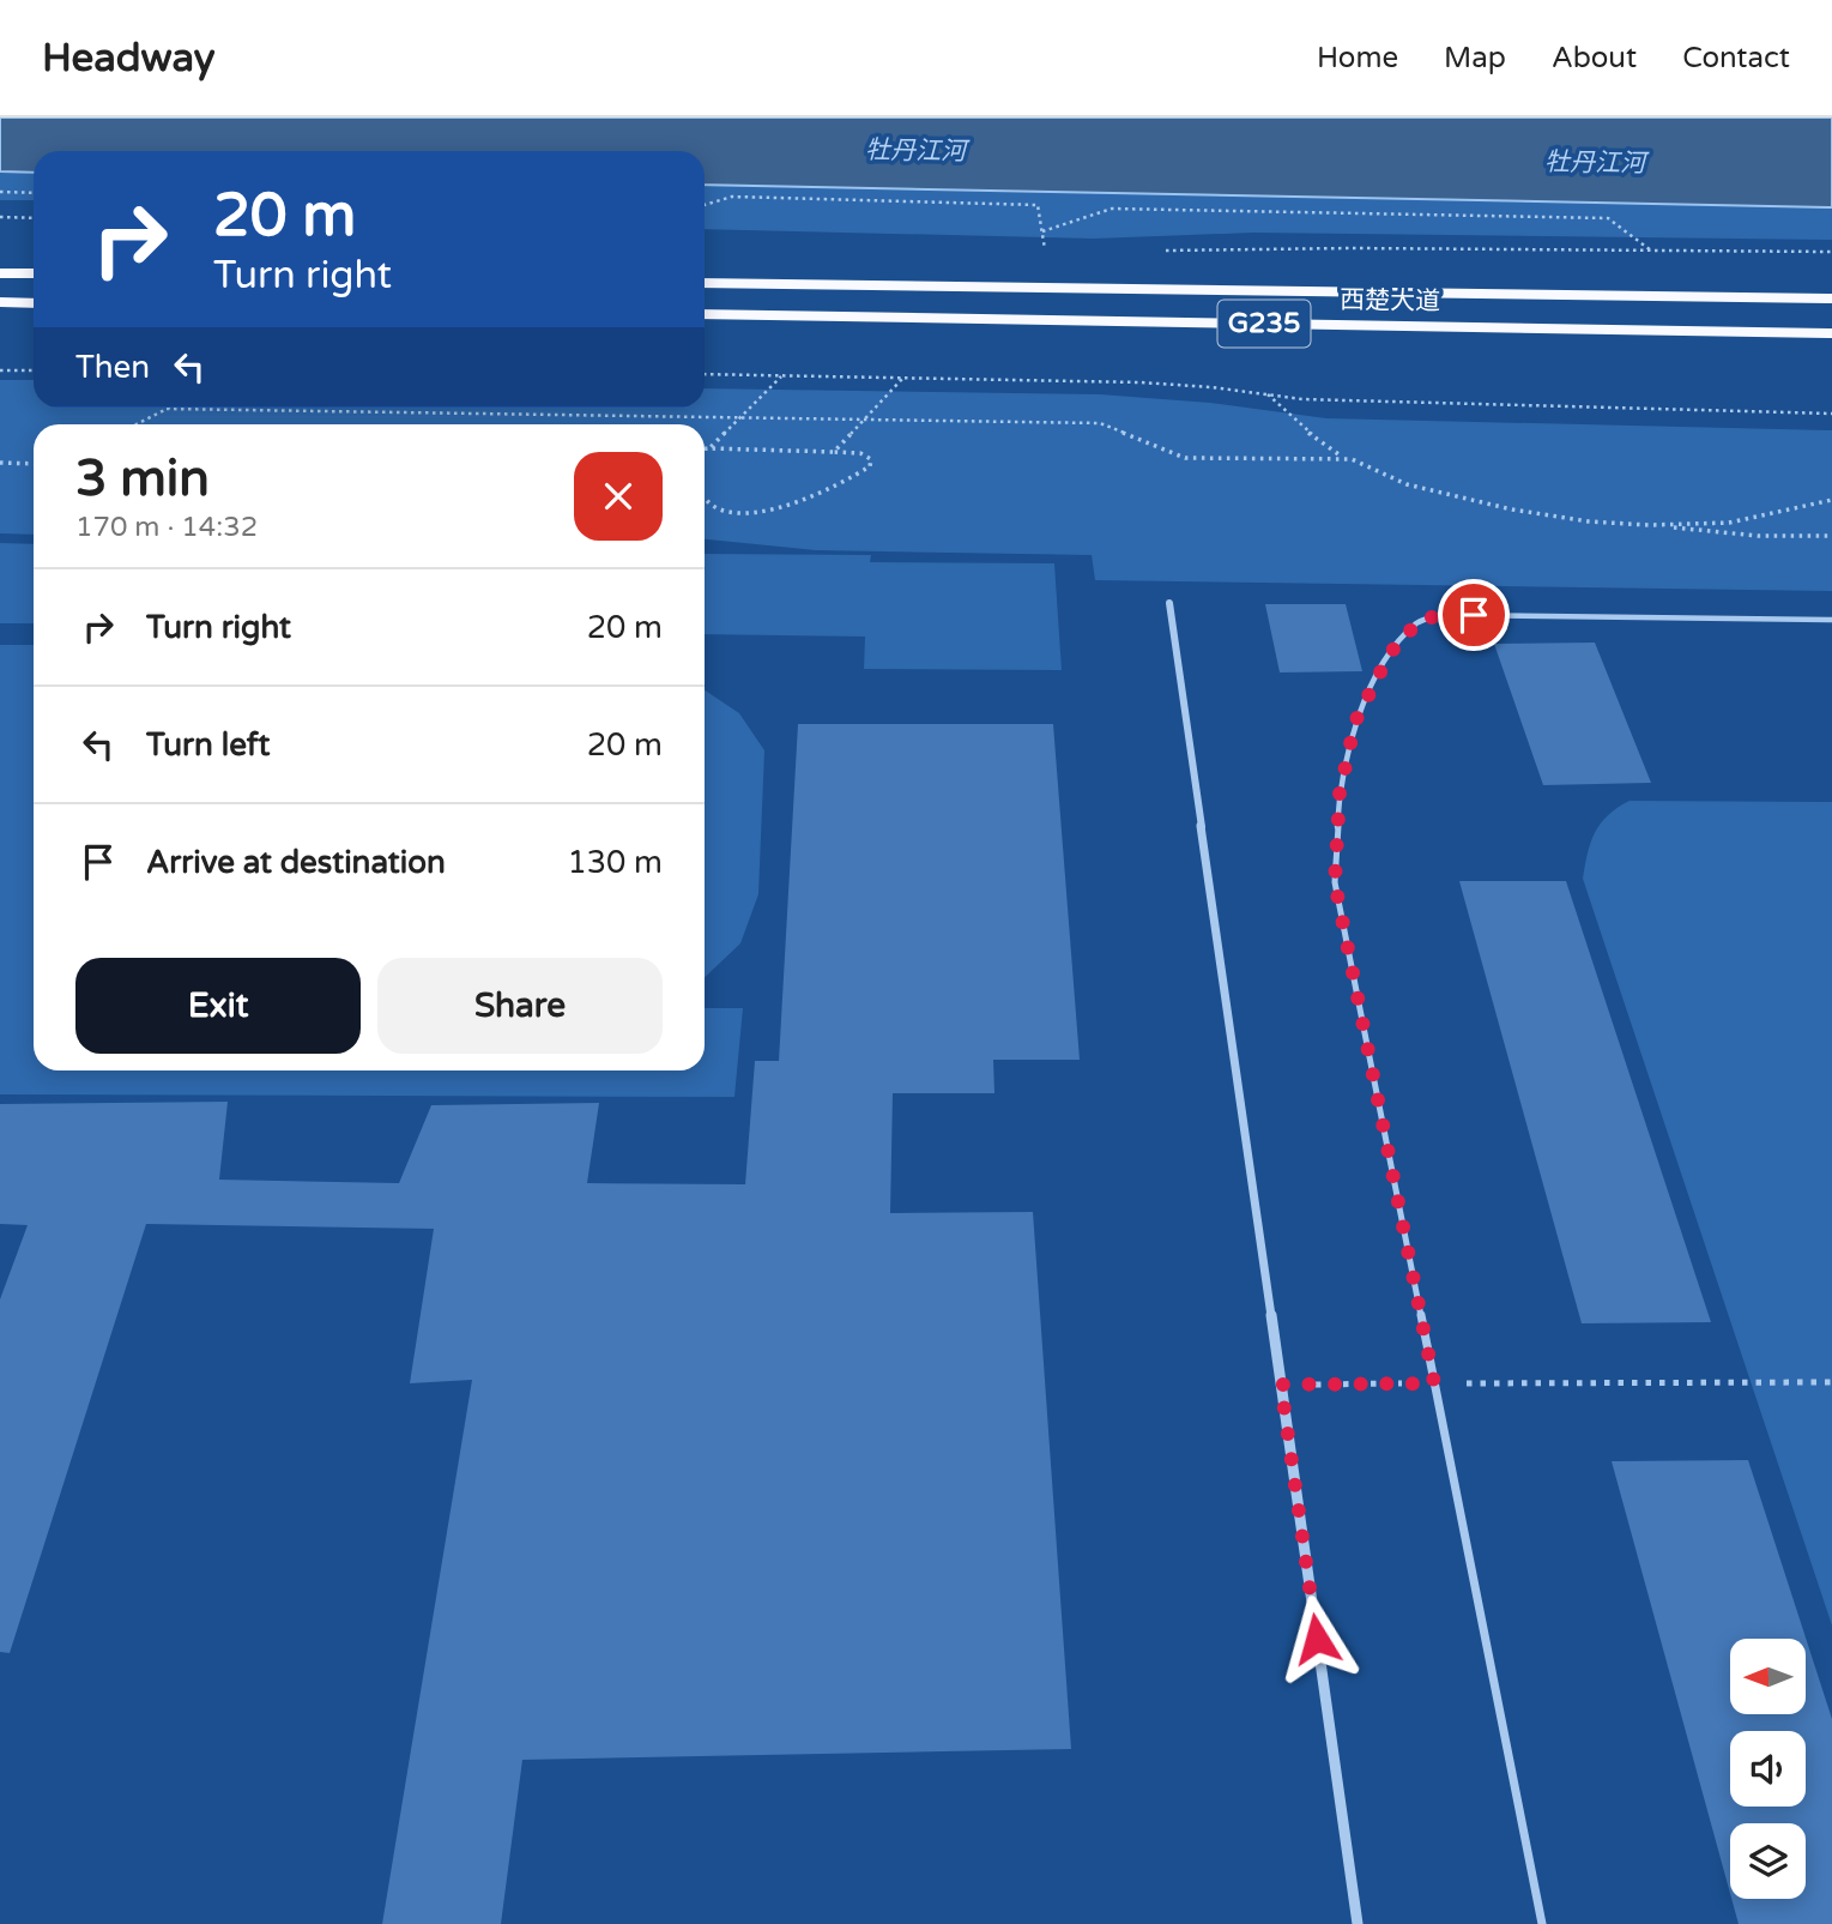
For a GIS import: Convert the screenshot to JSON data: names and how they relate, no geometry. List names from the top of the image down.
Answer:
{
  "streets": {
    "highway": ["西楚大道", "G235"]
  },
  "water": ["牡丹江河"],
  "north": "left",
  "page": {
    "header": "Headway",
    "nav": [
      "Home",
      "Map",
      "About",
      "Contact"
    ],
    "turn": ["20 m", "Turn right"],
    "then": "Then",
    "heading": ["3 min", "170 m · 14:32"],
    "list": [
      {
        "name": "Turn right",
        "value": "20 m"
      },
      {
        "name": "Turn left",
        "value": "20 m"
      },
      {
        "name": "Arrive at destination",
        "value": "130 m"
      }
    ],
    "buttons": ["Exit", "Share"]
  }
}
